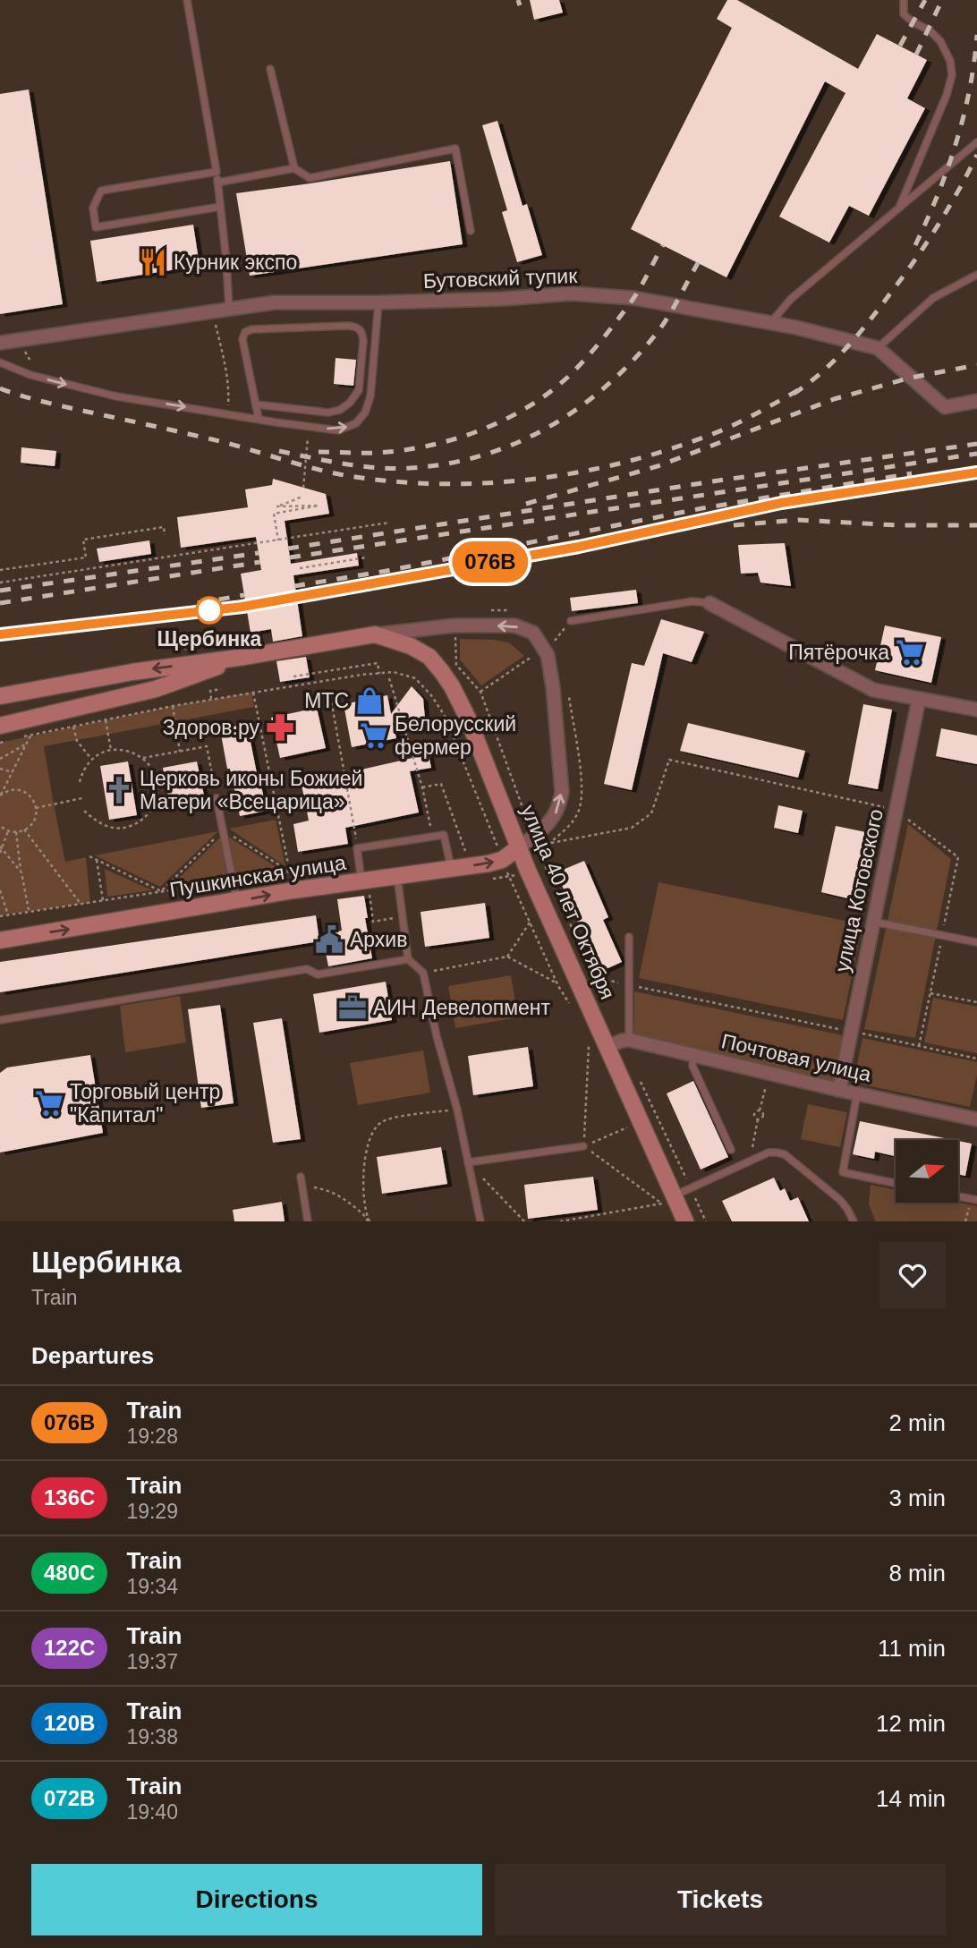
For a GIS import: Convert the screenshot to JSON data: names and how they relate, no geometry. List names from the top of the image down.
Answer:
{
  "streets": {
    "main road": ["Пушкинская улица", "улица 40 лет Октября"],
    "street": ["Бутовский тупик", "улица Котовского", "Почтовая улица"]
  },
  "crossings": [
    ["Пушкинская улица", "улица 40 лет Октября"],
    ["улица Котовского", "Почтовая улица"]
  ],
  "one_way": ["Пушкинская улица"],
  "places": {
    "restaurant": ["Курник экспо"],
    "other": ["Щербинка"],
    "supermarket": ["Пятёрочка", "Белорусский фермер", "Торговый центр \"Капитал\""],
    "shop": ["МТС"],
    "pharmacy": ["Здоров.ру"],
    "church": ["Церковь иконы Божией Матери «Всецарица»"],
    "public building": ["Архив"],
    "office": ["АИН Девелопмент"]
  },
  "north": "right",
  "page": {
    "on_map": "076В",
    "heading": [
      ["Щербинка", "Train"],
      "Departures"
    ],
    "list": [
      {
        "mark": "076В",
        "name": "Train",
        "note": "19:28",
        "value": "2 min"
      },
      {
        "mark": "136С",
        "name": "Train",
        "note": "19:29",
        "value": "3 min"
      },
      {
        "mark": "480С",
        "name": "Train",
        "note": "19:34",
        "value": "8 min"
      },
      {
        "mark": "122С",
        "name": "Train",
        "note": "19:37",
        "value": "11 min"
      },
      {
        "mark": "120В",
        "name": "Train",
        "note": "19:38",
        "value": "12 min"
      },
      {
        "mark": "072В",
        "name": "Train",
        "note": "19:40",
        "value": "14 min"
      }
    ],
    "buttons": ["Directions", "Tickets"]
  }
}
